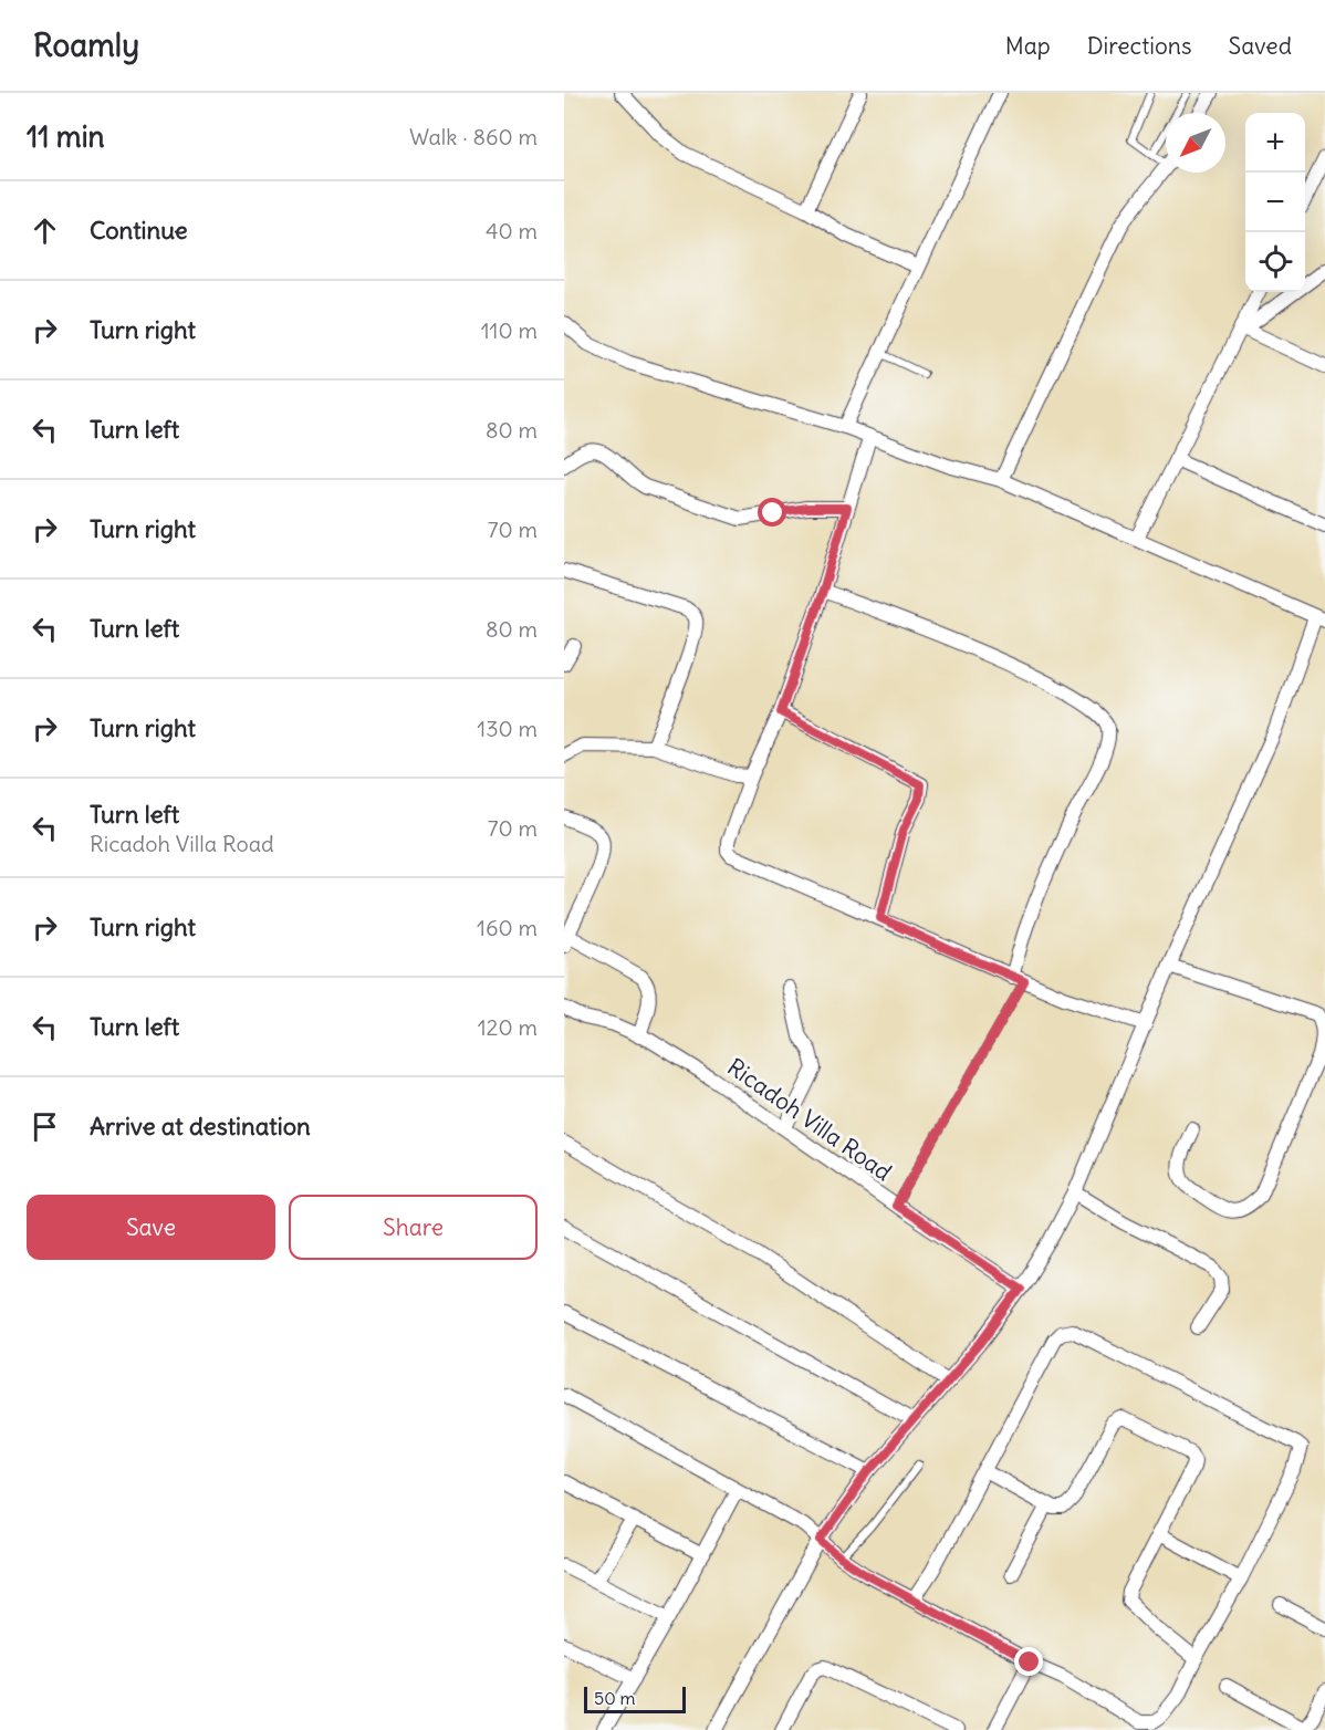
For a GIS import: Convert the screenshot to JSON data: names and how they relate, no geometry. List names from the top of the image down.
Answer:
{
  "streets": {
    "street": ["Ricadoh Villa Road"]
  },
  "scale_bar": "50 m",
  "north": "bottom left",
  "page": {
    "header": "Roamly",
    "nav": ["Map", "Directions", "Saved"],
    "heading": ["11 min", "Walk · 860 m"],
    "map_buttons": ["+", "−"],
    "list": [
      ["Continue", "40 m"],
      ["Turn right", "110 m"],
      ["Turn left", "80 m"],
      ["Turn right", "70 m"],
      ["Turn left", "80 m"],
      ["Turn right", "130 m"],
      ["Turn left", "Ricadoh Villa Road", "70 m"],
      ["Turn right", "160 m"],
      ["Turn left", "120 m"],
      "Arrive at destination"
    ],
    "buttons": ["Save", "Share"],
    "scale": "50 m"
  }
}
